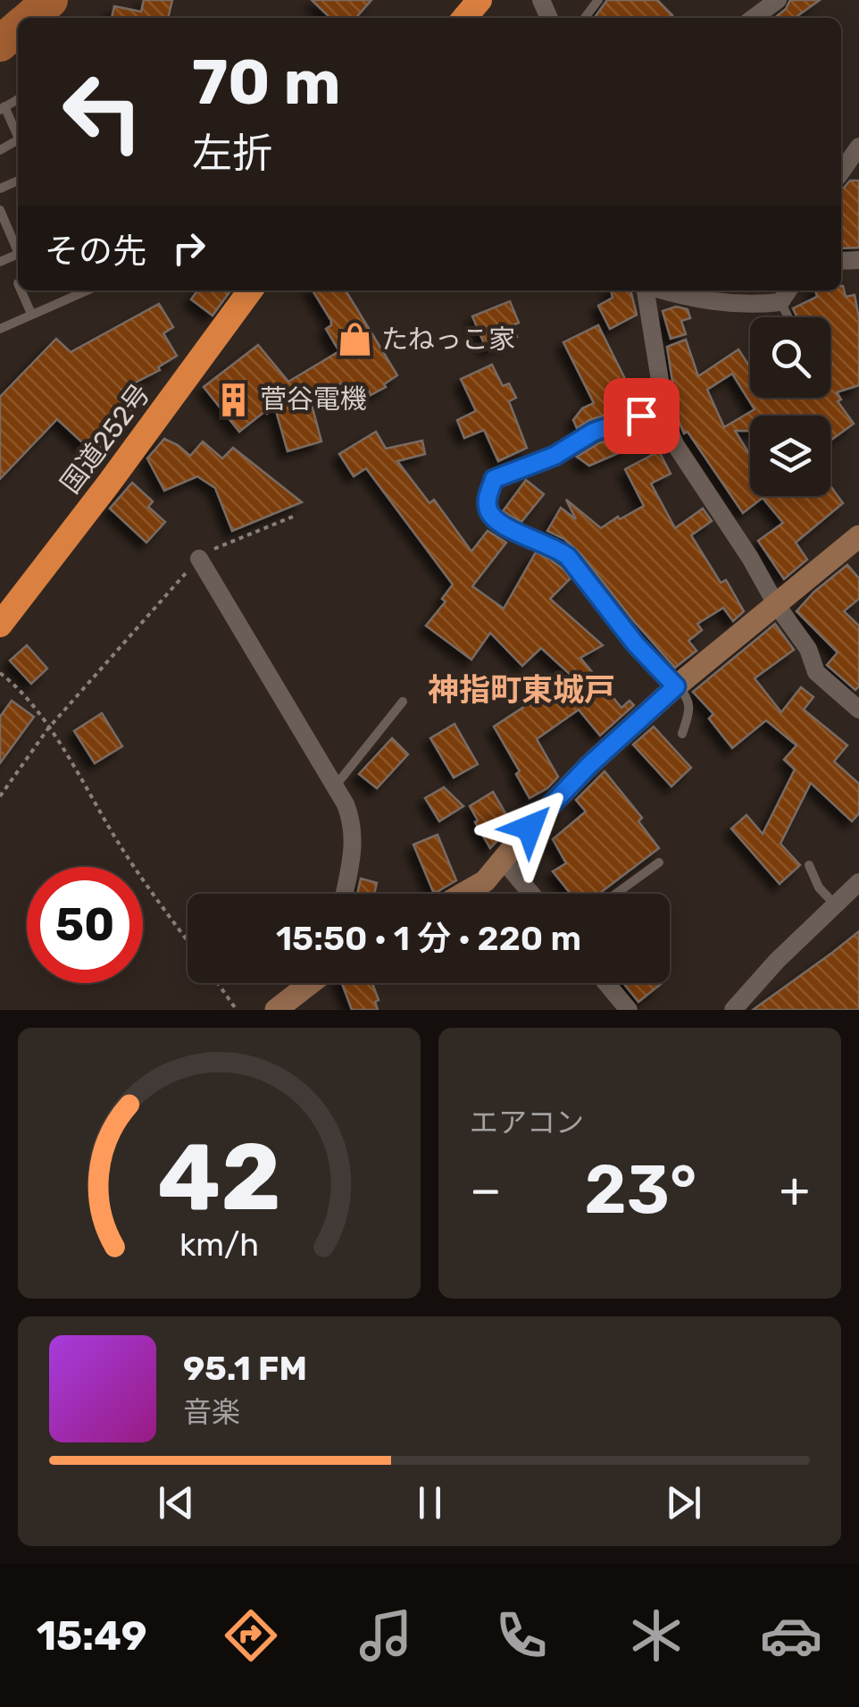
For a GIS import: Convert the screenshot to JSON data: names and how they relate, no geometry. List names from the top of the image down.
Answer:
{
  "streets": {
    "highway": ["国道252号"]
  },
  "districts": ["神指町東城戸"],
  "places": {
    "shop": ["たねっこ家"],
    "building": ["菅谷電機"]
  },
  "page": {
    "turn": ["70 m", "左折"],
    "then": "その先",
    "limit": "50",
    "trip": "15:50 · 1 分 · 220 m",
    "tile": "エアコン",
    "heat": ["−", "23°", "+"],
    "song": ["95.1 FM", "音楽"],
    "tabs": "15:49",
    "gauge": ["42", "km/h"]
  }
}
